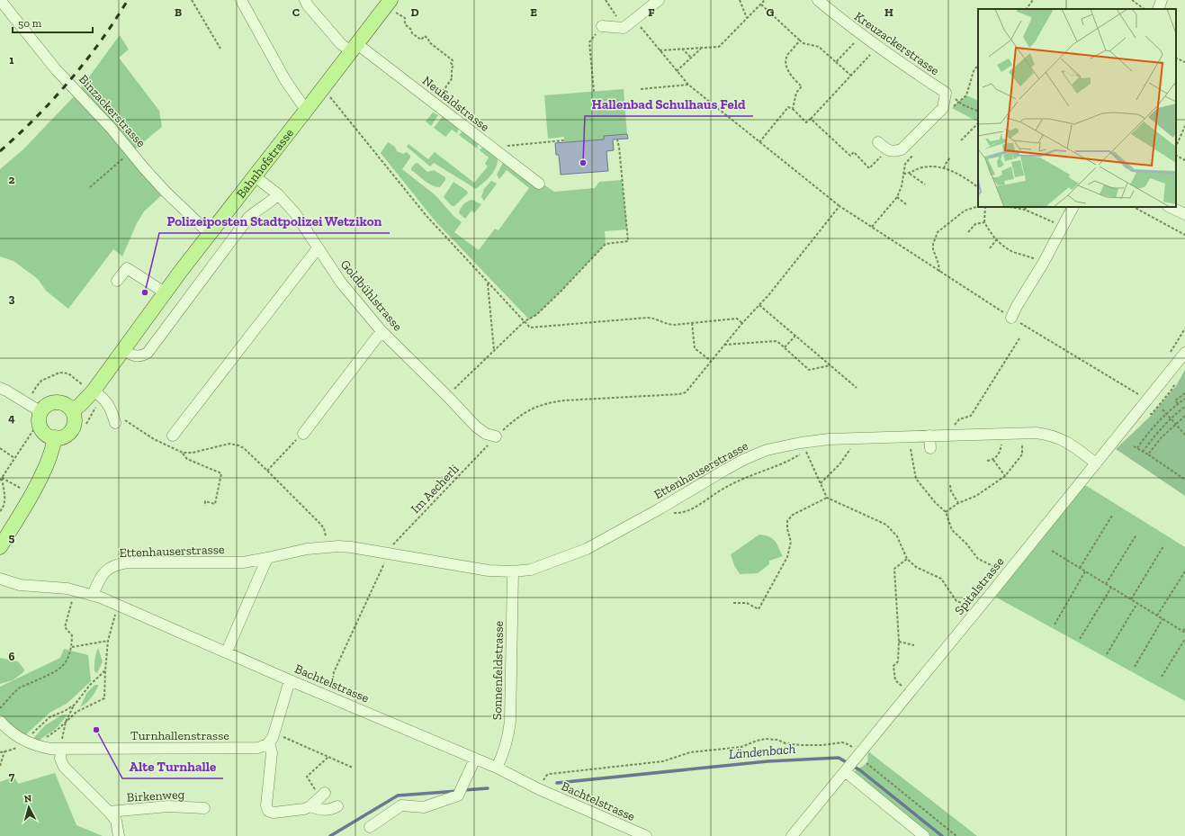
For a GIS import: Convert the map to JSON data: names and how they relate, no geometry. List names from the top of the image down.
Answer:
{
  "streets": {
    "main road": ["Bahnhofstrasse"],
    "street": [
      "Kreuzackerstrasse",
      "Neufeldstrasse",
      "Binzackerstrasse",
      "Goldbühlstrasse",
      "Ettenhauserstrasse",
      "Spitalstrasse",
      "Sonnenfeldstrasse",
      "Bachtelstrasse",
      "Turnhallenstrasse",
      "Birkenweg"
    ],
    "path": ["Im Aecherli"]
  },
  "crossings": [
    ["Neufeldstrasse", "Bahnhofstrasse"],
    ["Binzackerstrasse", "Bahnhofstrasse"],
    ["Bahnhofstrasse", "Goldbühlstrasse"],
    ["Goldbühlstrasse", "Im Aecherli"],
    ["Ettenhauserstrasse", "Im Aecherli"],
    ["Ettenhauserstrasse", "Spitalstrasse"],
    ["Ettenhauserstrasse", "Sonnenfeldstrasse"],
    ["Ettenhauserstrasse", "Bachtelstrasse"],
    ["Sonnenfeldstrasse", "Bachtelstrasse"],
    ["Turnhallenstrasse", "Birkenweg"]
  ],
  "water": ["Ländenbach"],
  "places": ["Hallenbad Schulhaus Feld", "Polizeiposten Stadtpolizei Wetzikon", "Alte Turnhalle"],
  "scale_bar": "50 m",
  "north": "top",
  "grid": {
    "columns": [
      "B",
      "C",
      "D",
      "E",
      "F",
      "G",
      "H"
    ],
    "rows": [
      "1",
      "2",
      "3",
      "4",
      "5",
      "6",
      "7"
    ]
  }
}
